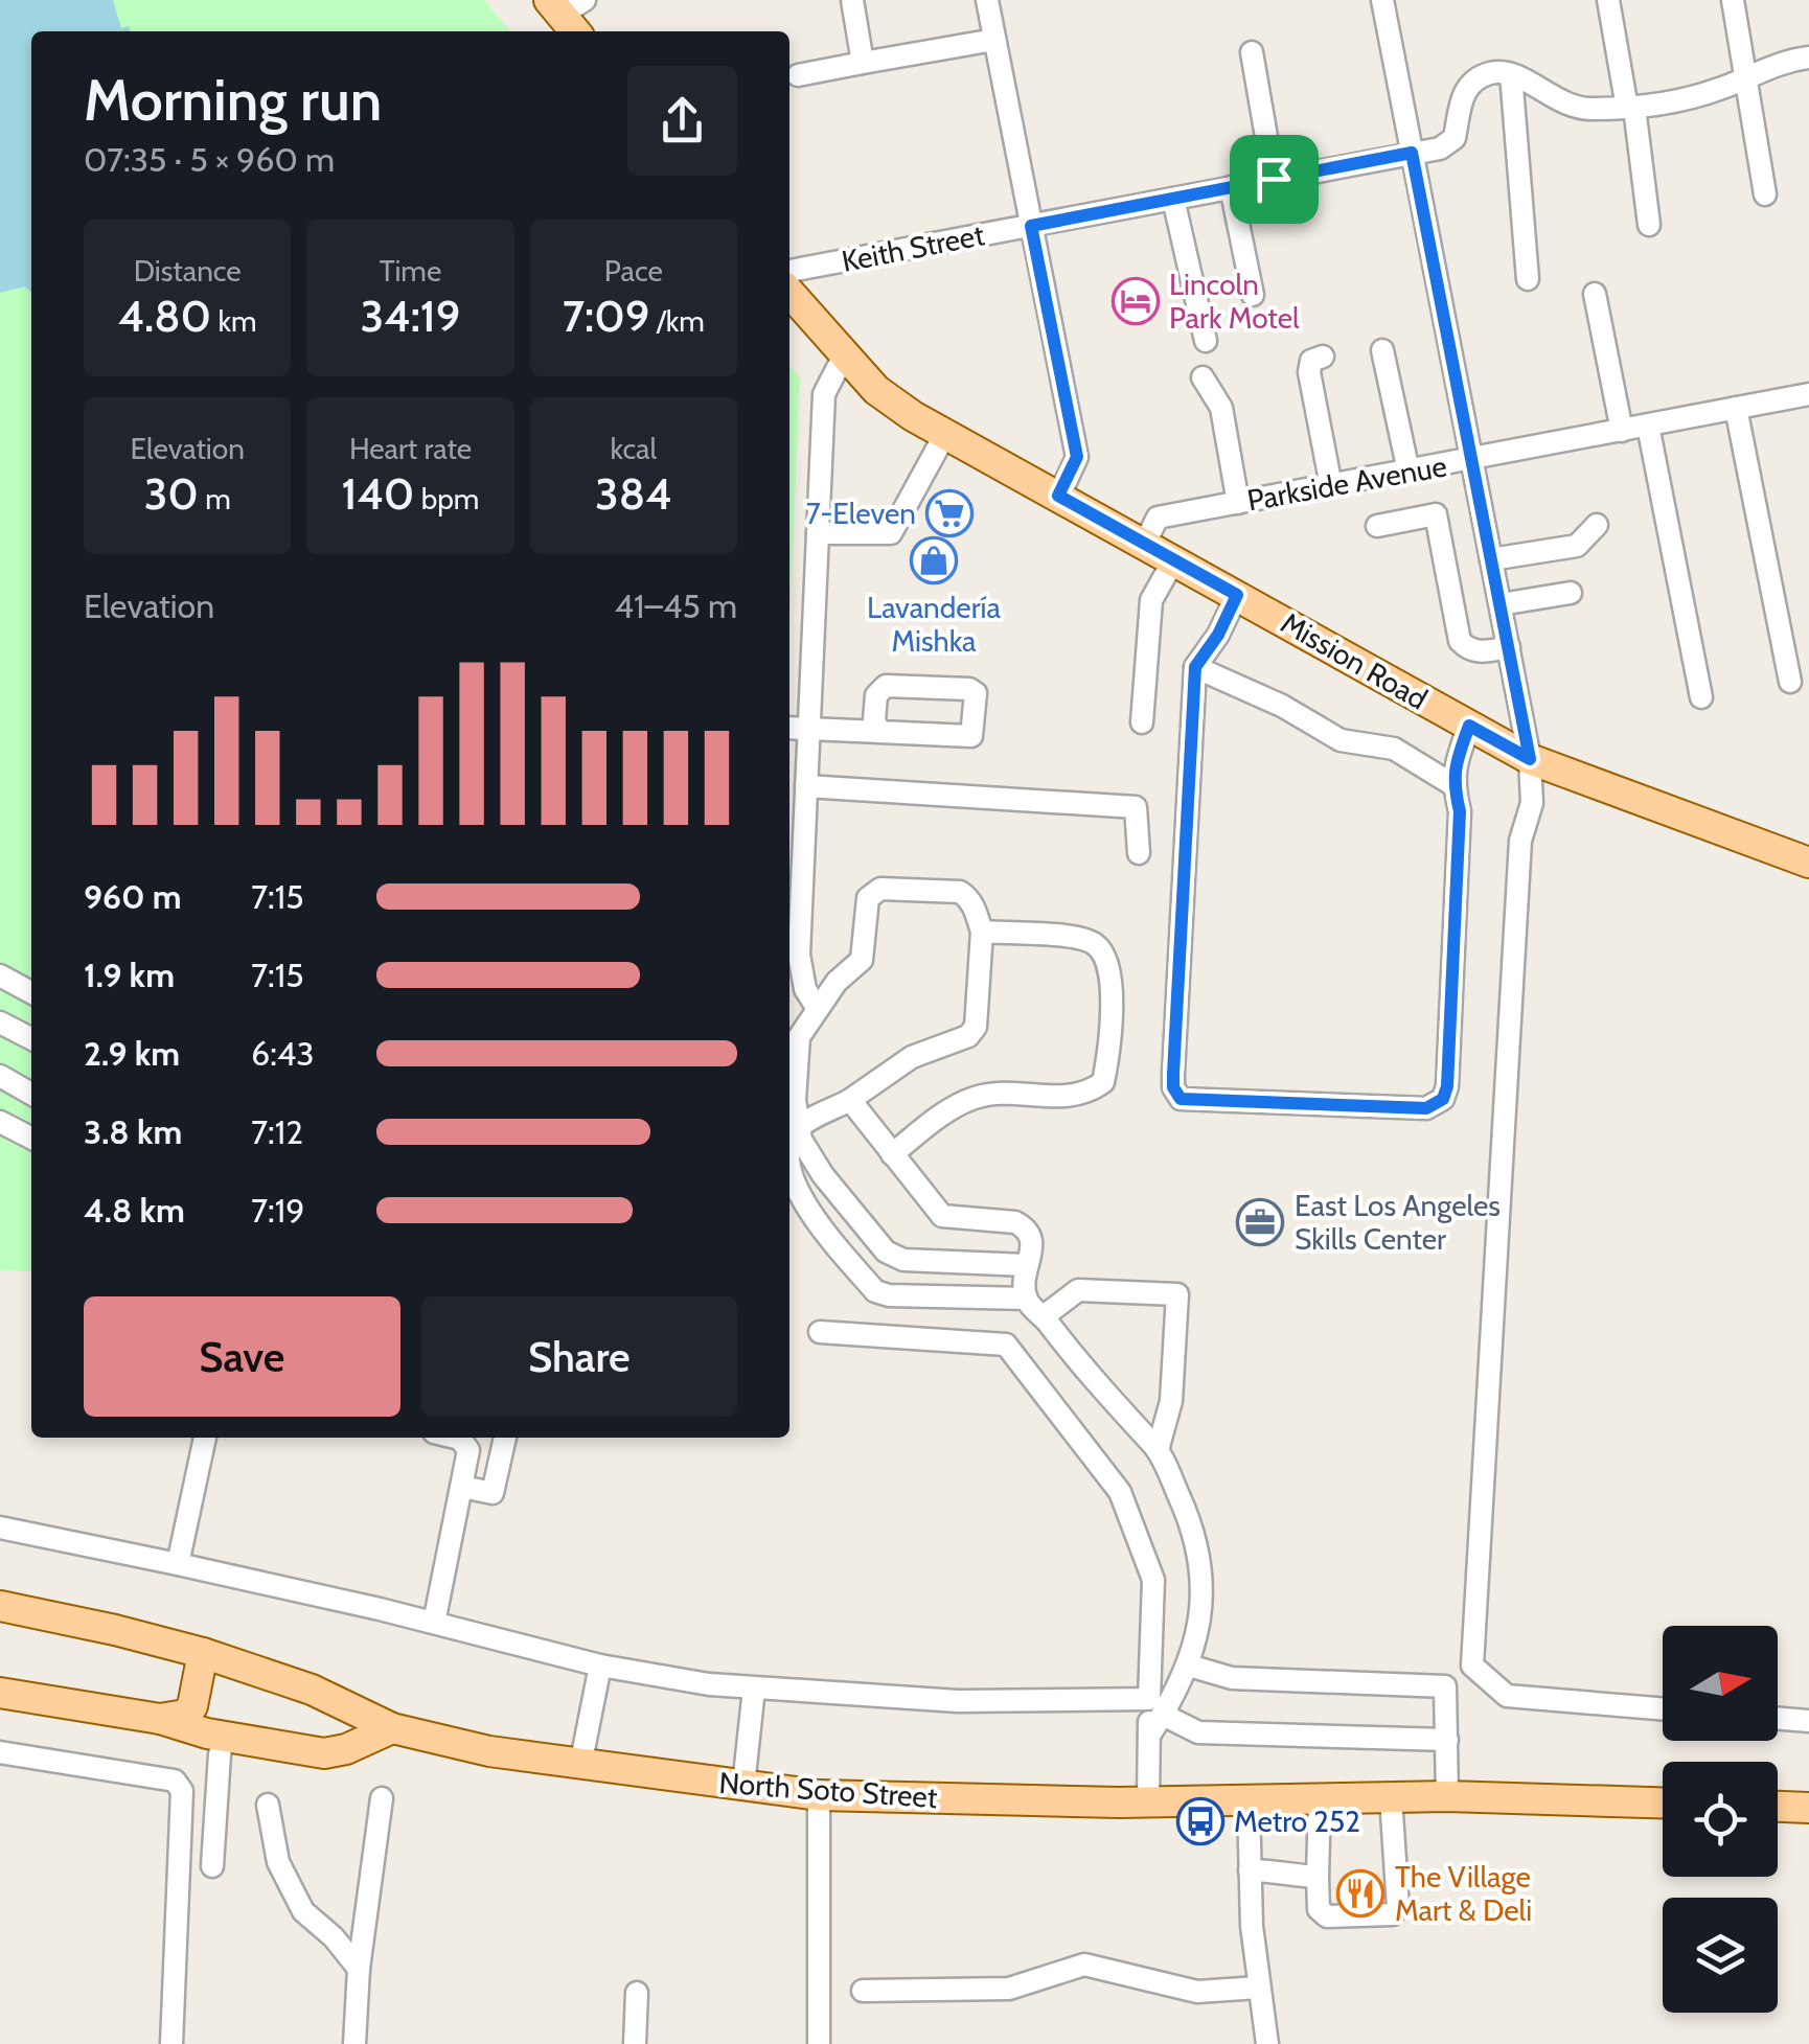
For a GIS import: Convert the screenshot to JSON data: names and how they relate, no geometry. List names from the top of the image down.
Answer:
{
  "streets": {
    "main road": ["Mission Road", "North Soto Street"],
    "street": ["Keith Street", "Parkside Avenue"]
  },
  "crossings": [
    ["Parkside Avenue", "Mission Road"]
  ],
  "places": {
    "hotel": ["Lincoln Park Motel"],
    "supermarket": ["7-Eleven"],
    "shop": ["Lavandería Mishka"],
    "office": ["East Los Angeles Skills Center"],
    "bus stop": ["Metro 252"],
    "restaurant": ["The Village Mart & Deli"]
  },
  "north": "right",
  "page": {
    "heading": ["Morning run", "07:35 · 5 × 960 m"],
    "stats": [
      ["Distance", "4.80 km"],
      ["Time", "34:19"],
      ["Pace", "7:09 /km"],
      ["Elevation", "30 m"],
      ["Heart rate", "140 bpm"],
      ["kcal", "384"]
    ],
    "chart": ["Elevation", "41–45 m"],
    "list": [
      {
        "name": "960 m",
        "note": "7:15"
      },
      {
        "name": "1.9 km",
        "note": "7:15"
      },
      {
        "name": "2.9 km",
        "note": "6:43"
      },
      {
        "name": "3.8 km",
        "note": "7:12"
      },
      {
        "name": "4.8 km",
        "note": "7:19"
      }
    ],
    "buttons": ["Save", "Share"]
  }
}
